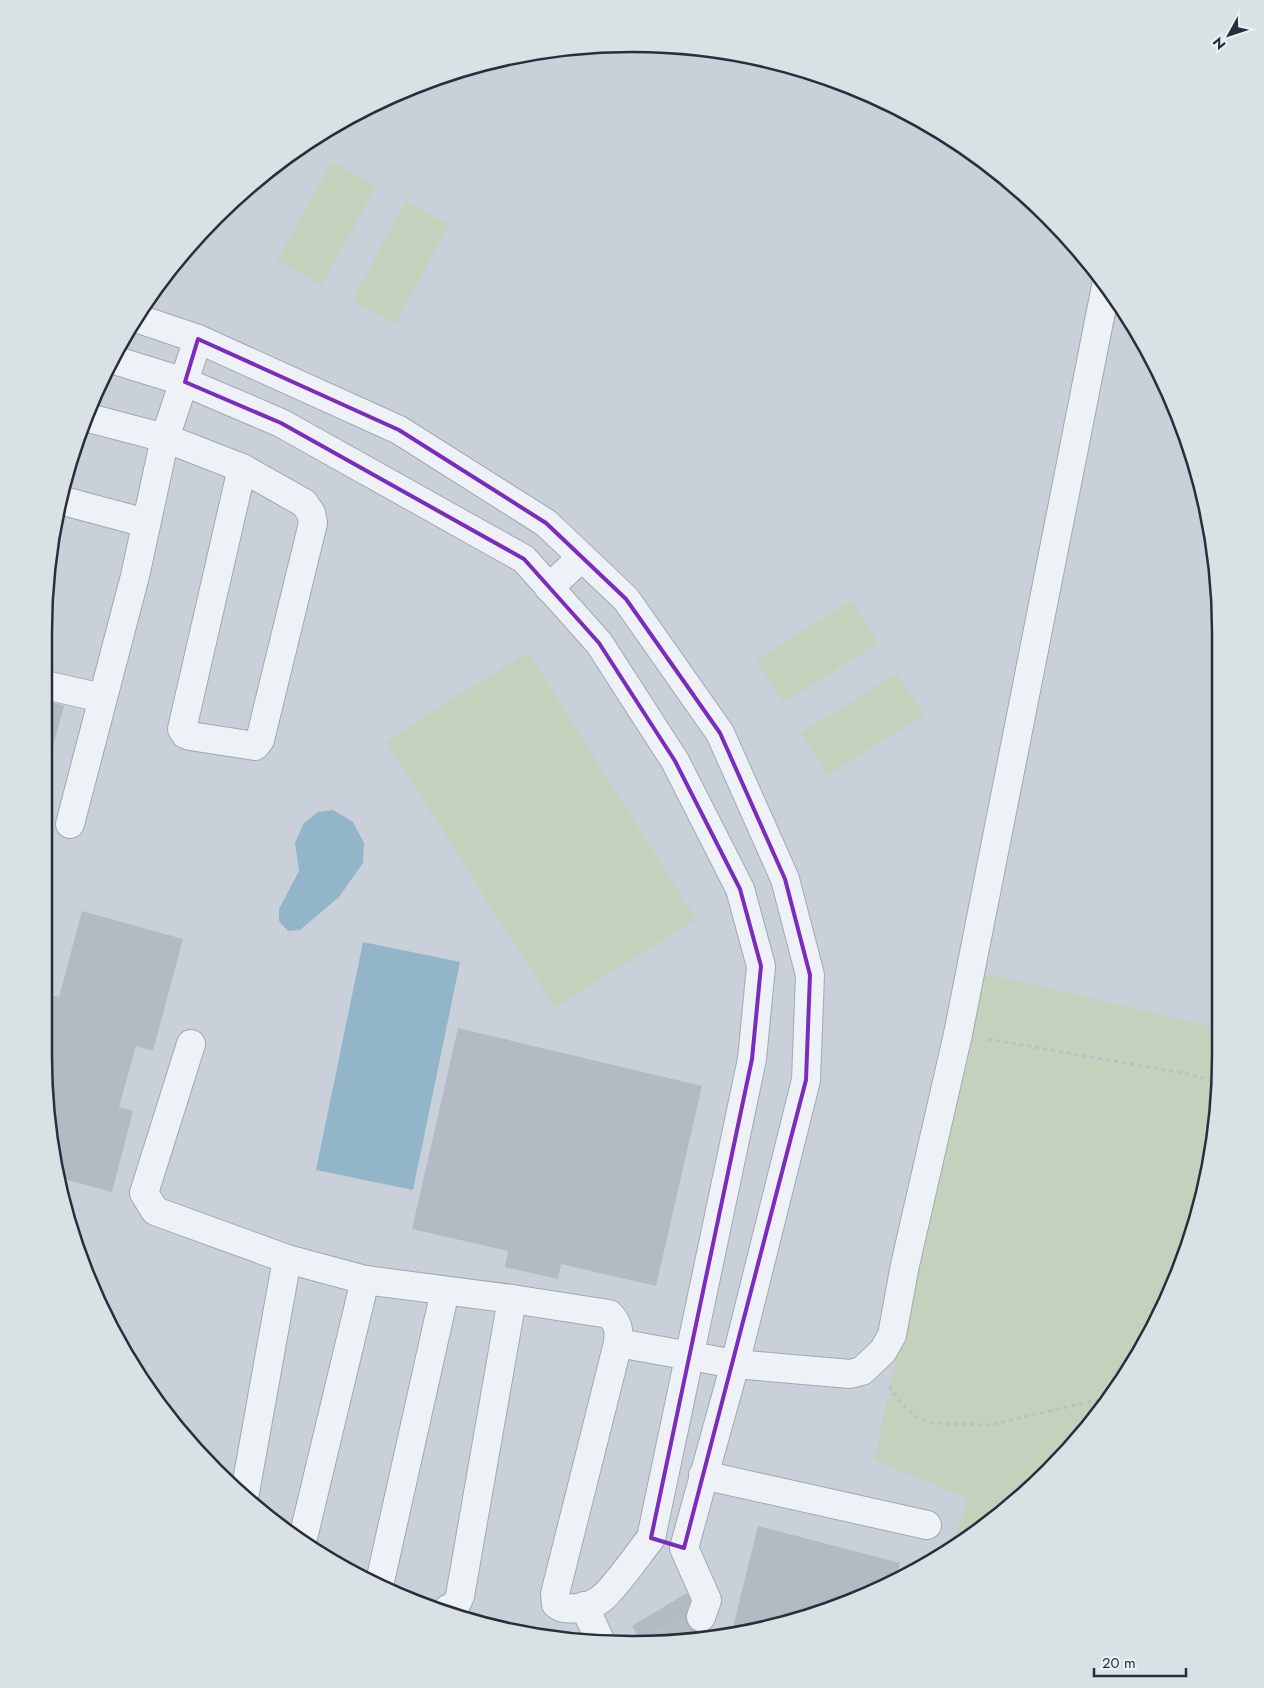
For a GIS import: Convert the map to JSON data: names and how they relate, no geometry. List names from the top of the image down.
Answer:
{
  "scale_bar": "20 m",
  "north": "bottom left"
}
